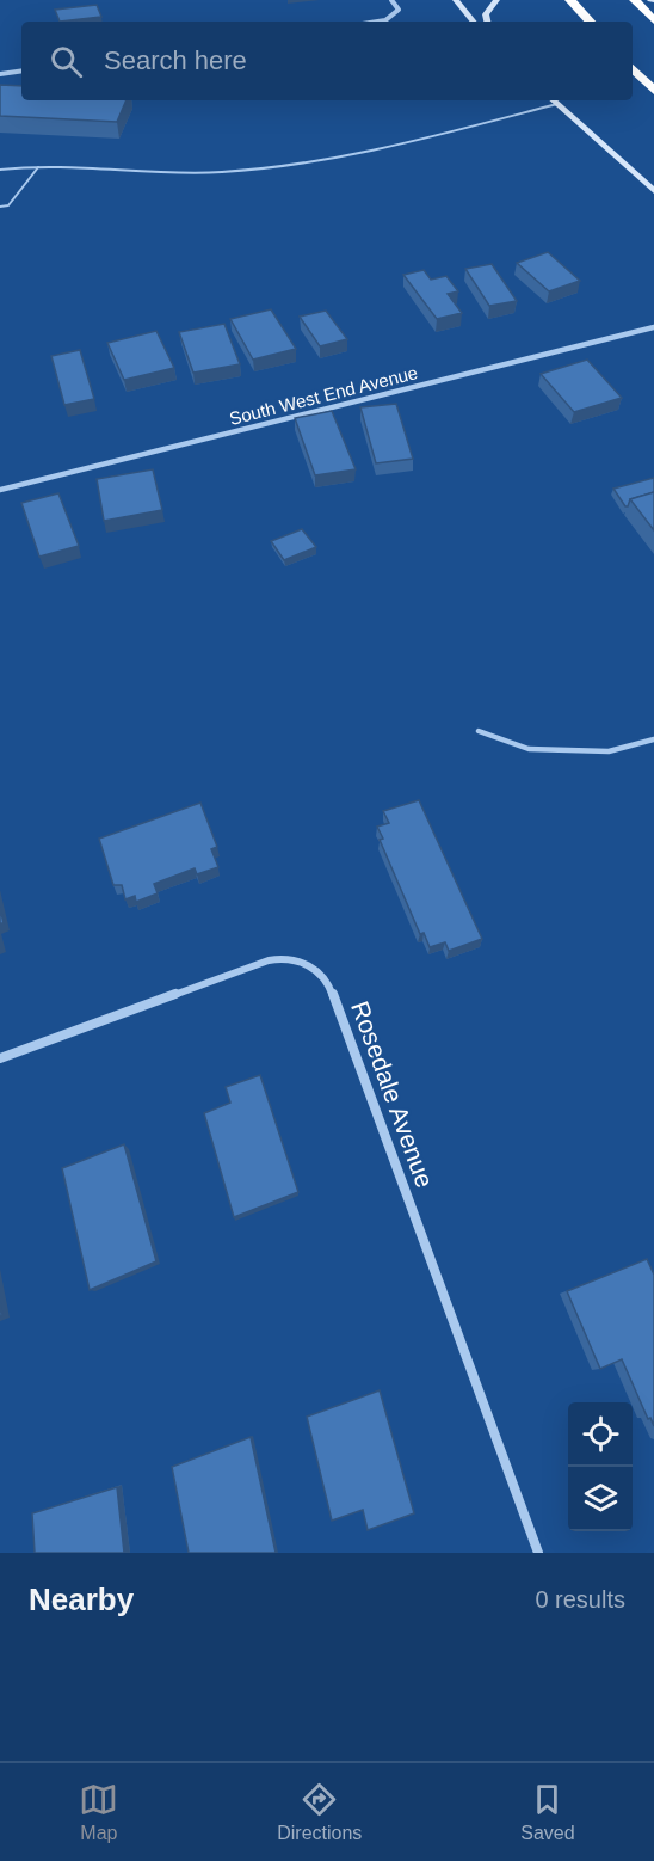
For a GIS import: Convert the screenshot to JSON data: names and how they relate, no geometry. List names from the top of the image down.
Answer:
{
  "streets": {
    "street": ["South West End Avenue", "Rosedale Avenue"]
  },
  "page": {
    "search": "Search here",
    "heading": ["Nearby", "0 results"],
    "nav": ["Map", "Directions", "Saved"]
  }
}
